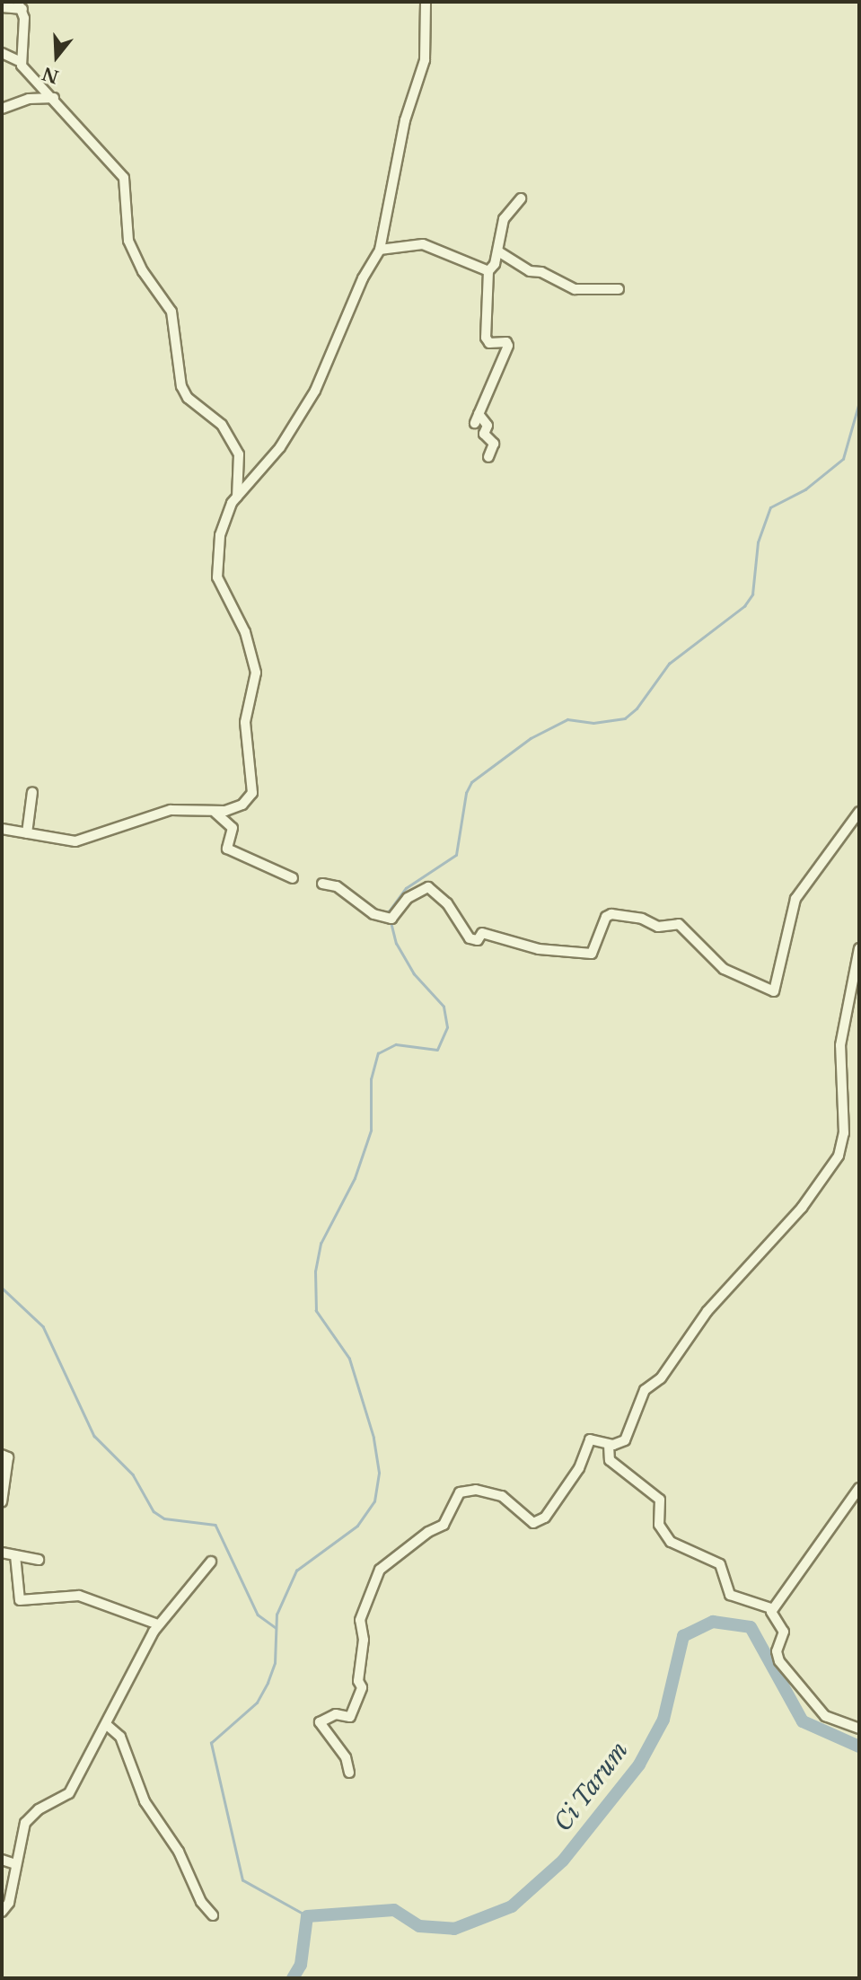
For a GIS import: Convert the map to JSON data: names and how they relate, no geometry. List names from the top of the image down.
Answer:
{
  "water": ["Ci Tarum"],
  "north": "bottom"
}
